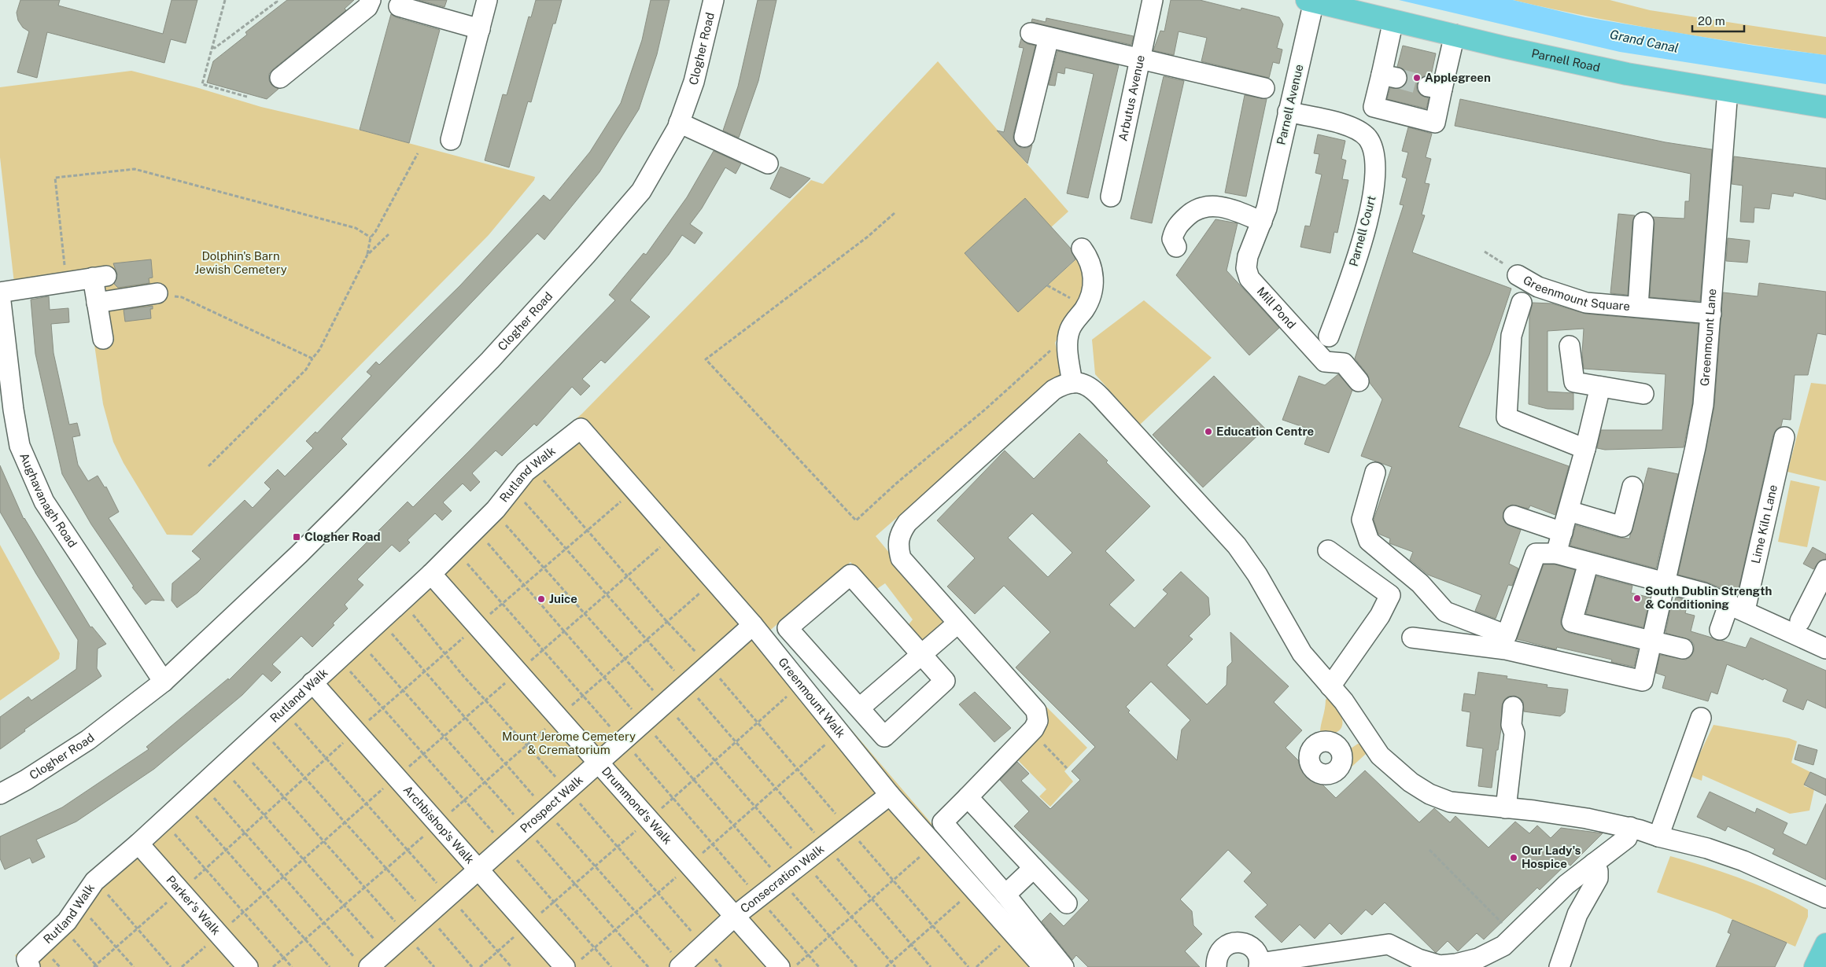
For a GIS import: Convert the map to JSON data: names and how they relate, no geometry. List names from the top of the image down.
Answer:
{
  "streets": {
    "main road": ["Parnell Road"],
    "street": [
      "Clogher Road",
      "Arbutus Avenue",
      "Parnell Avenue",
      "Parnell Court",
      "Greenmount Square",
      "Mill Pond",
      "Greenmount Lane",
      "Rutland Walk",
      "Aughavanagh Road",
      "Lime Kiln Lane",
      "Greenmount Walk",
      "Prospect Walk",
      "Drummond's Walk",
      "Archbishop's Walk",
      "Consecration Walk",
      "Parker's Walk"
    ]
  },
  "crossings": [
    ["Clogher Road", "Aughavanagh Road"],
    ["Parnell Road", "Parnell Avenue"],
    ["Parnell Road", "Greenmount Lane"],
    ["Parnell Avenue", "Parnell Court"],
    ["Parnell Avenue", "Mill Pond"],
    ["Greenmount Square", "Greenmount Lane"],
    ["Rutland Walk", "Greenmount Walk"],
    ["Rutland Walk", "Drummond's Walk"],
    ["Rutland Walk", "Archbishop's Walk"],
    ["Rutland Walk", "Parker's Walk"],
    ["Greenmount Walk", "Prospect Walk"],
    ["Greenmount Walk", "Consecration Walk"],
    ["Prospect Walk", "Drummond's Walk"],
    ["Prospect Walk", "Archbishop's Walk"],
    ["Drummond's Walk", "Consecration Walk"]
  ],
  "water": ["Grand Canal"],
  "parks": ["Dolphin's Barn Jewish Cemetery", "Mount Jerome Cemetery & Crematorium"],
  "places": {
    "other": [
      "Applegreen",
      "Education Centre",
      "South Dublin Strength & Conditioning",
      "Juice",
      "Our Lady's Hospice"
    ],
    "transit": ["Clogher Road"]
  },
  "scale_bar": "20 m"
}
